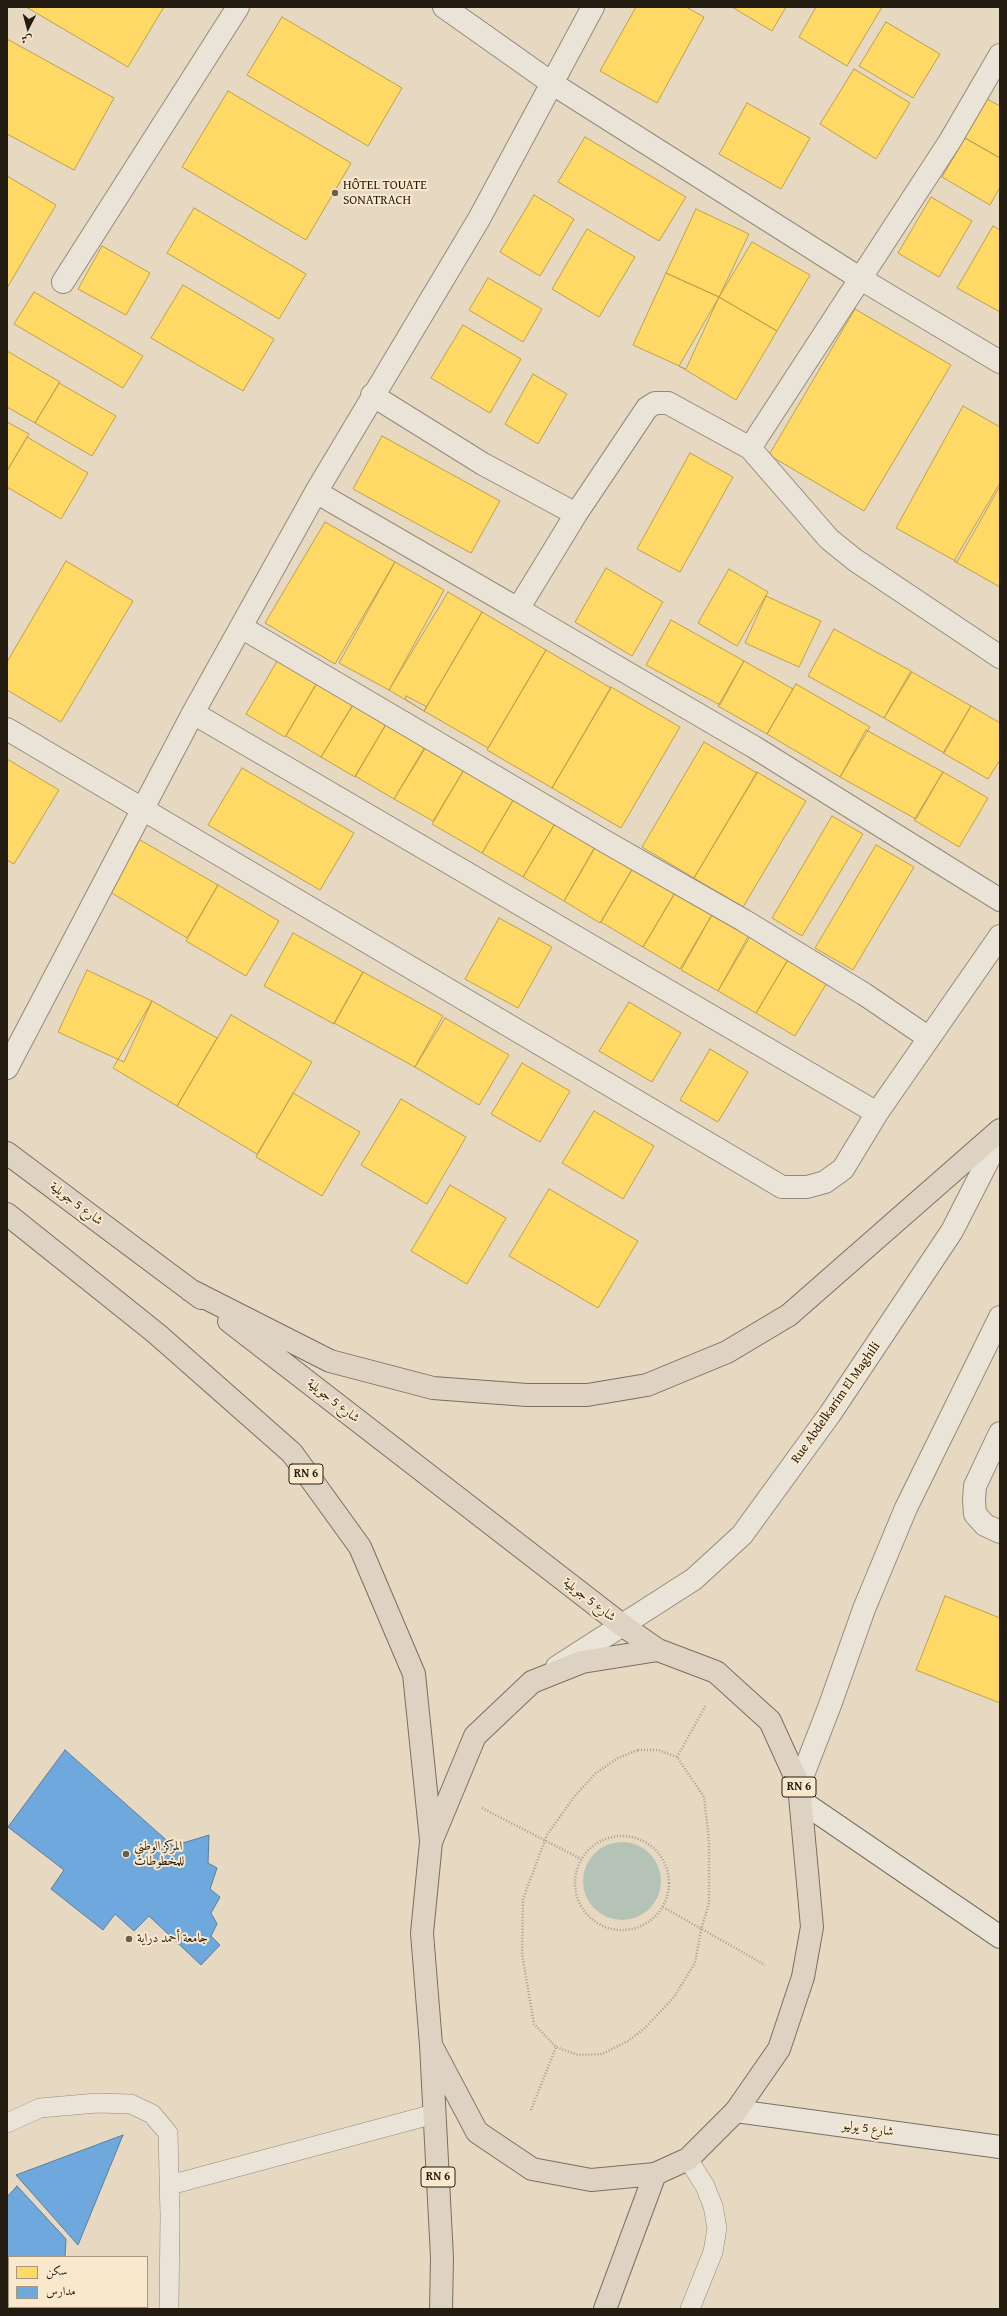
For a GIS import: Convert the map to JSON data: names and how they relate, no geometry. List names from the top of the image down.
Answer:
{
  "streets": {
    "main road": ["شارع 5 جويلية", "RN 6"],
    "street": ["Rue Abdelkarim El Maghili", "شارع 5 يوليو"]
  },
  "crossings": [
    ["شارع 5 جويلية", "Rue Abdelkarim El Maghili"],
    ["شارع 5 جويلية", "RN 6"],
    ["Rue Abdelkarim El Maghili", "RN 6"],
    ["RN 6", "شارع 5 يوليو"]
  ],
  "places": ["HÔTEL TOUATE SONATRACH", "المركز الوطني للمخطوطات", "جامعة أحمد دراية"],
  "legend": ["سكن", "مدارس"],
  "north": "bottom"
}
